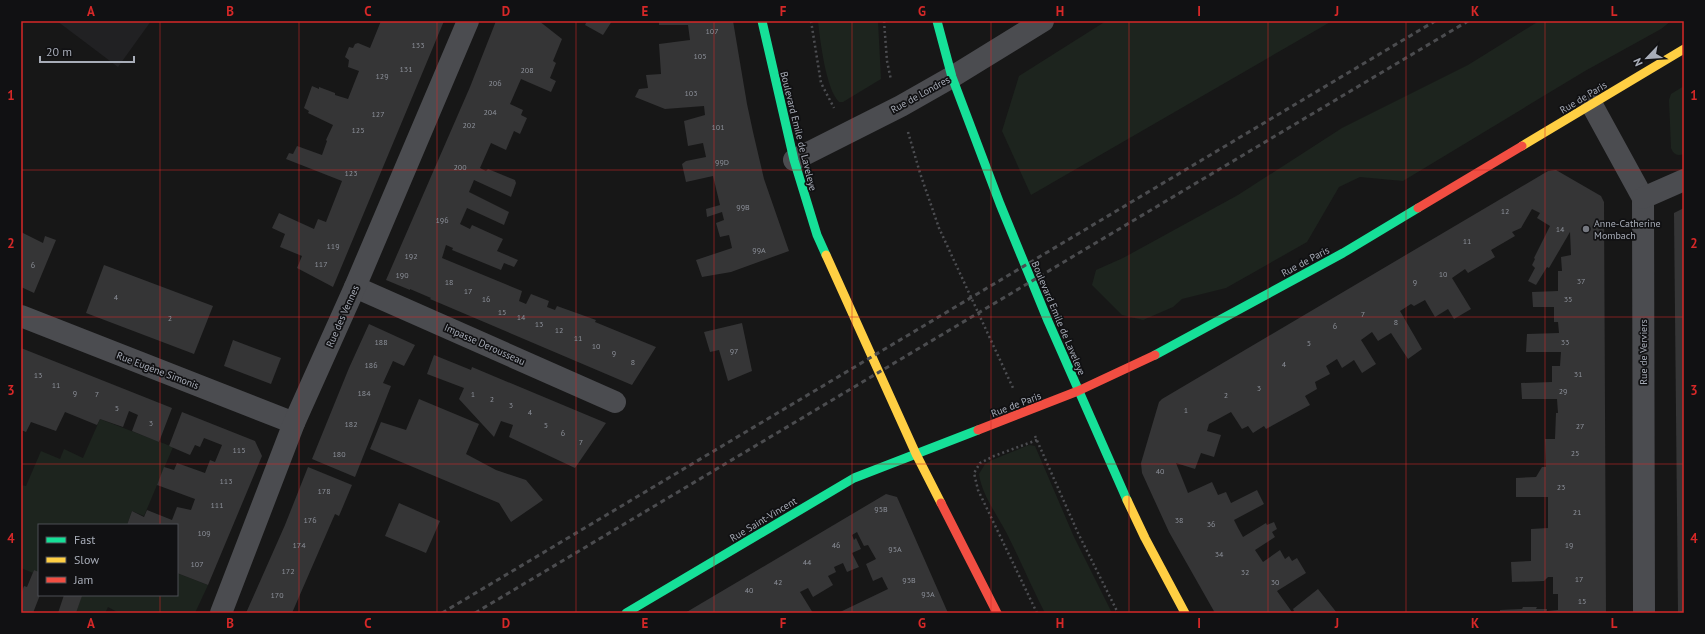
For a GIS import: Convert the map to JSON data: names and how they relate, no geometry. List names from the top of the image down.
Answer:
{
  "streets": {
    "street": [
      "Rue de Londres",
      "Rue de Paris",
      "Boulevard Emile de Laveleye",
      "Rue des Vennes",
      "Impasse Derousseau",
      "Rue de Verviers",
      "Rue Eugène Simonis",
      "Rue Saint-Vincent"
    ]
  },
  "crossings": [
    ["Rue de Londres", "Boulevard Emile de Laveleye"],
    ["Rue de Paris", "Boulevard Emile de Laveleye"],
    ["Rue de Paris", "Rue de Verviers"],
    ["Rue de Paris", "Rue Saint-Vincent"],
    ["Boulevard Emile de Laveleye", "Rue Saint-Vincent"],
    ["Rue des Vennes", "Impasse Derousseau"],
    ["Rue des Vennes", "Rue Eugène Simonis"]
  ],
  "places": ["Anne-Catherine Mombach"],
  "house_numbers": [
    "107",
    "133",
    "105",
    "131",
    "208",
    "129",
    "206",
    "103",
    "204",
    "127",
    "202",
    "101",
    "125",
    "99D",
    "200",
    "123",
    "99B",
    "12",
    "196",
    "14",
    "11",
    "119",
    "99A",
    "192",
    "117",
    "6",
    "10",
    "190",
    "37",
    "18",
    "9",
    "17",
    "4",
    "16",
    "35",
    "15",
    "7",
    "14",
    "2",
    "8",
    "13",
    "6",
    "12",
    "11",
    "188",
    "33",
    "5",
    "10",
    "97",
    "9",
    "8",
    "4",
    "186",
    "31",
    "13",
    "11",
    "3",
    "29",
    "9",
    "184",
    "7",
    "1",
    "2",
    "2",
    "3",
    "5",
    "1",
    "4",
    "3",
    "182",
    "5",
    "27",
    "6",
    "7",
    "115",
    "25",
    "180",
    "40",
    "113",
    "23",
    "178",
    "111",
    "95B",
    "21",
    "176",
    "38",
    "36",
    "109",
    "174",
    "46",
    "19",
    "95A",
    "34",
    "44",
    "107",
    "172",
    "32",
    "17",
    "93B",
    "42",
    "30",
    "40",
    "93A",
    "170",
    "15"
  ],
  "legend": ["Fast", "Slow", "Jam"],
  "scale_bar": "20 m",
  "north": "bottom left",
  "grid": {
    "columns": [
      "A",
      "B",
      "C",
      "D",
      "E",
      "F",
      "G",
      "H",
      "I",
      "J",
      "K",
      "L"
    ],
    "rows": [
      "1",
      "2",
      "3",
      "4"
    ]
  }
}
